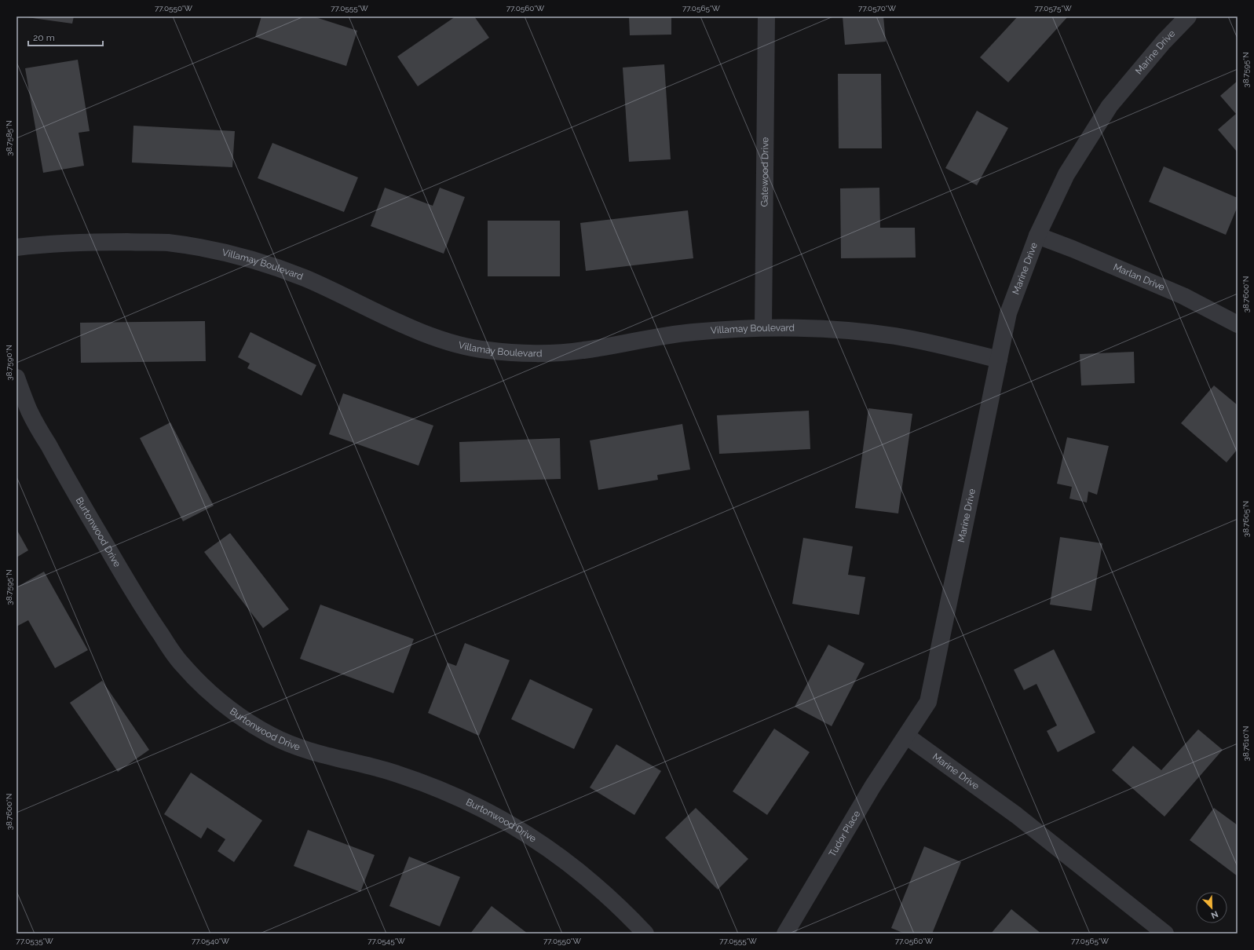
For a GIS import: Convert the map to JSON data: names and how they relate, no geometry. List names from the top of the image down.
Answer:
{
  "streets": {
    "street": [
      "Marine Drive",
      "Gatewood Drive",
      "Villamay Boulevard",
      "Marlan Drive",
      "Burtonwood Drive",
      "Tudor Place"
    ]
  },
  "crossings": [
    ["Marine Drive", "Villamay Boulevard"],
    ["Marine Drive", "Marlan Drive"],
    ["Marine Drive", "Tudor Place"],
    ["Gatewood Drive", "Villamay Boulevard"]
  ],
  "scale_bar": "20 m",
  "north": "bottom right",
  "coordinates": [
    "77.0550°W",
    "77.0555°W",
    "77.0560°W",
    "77.0565°W",
    "77.0570°W",
    "77.0575°W",
    "38.7595°N",
    "38.7585°N",
    "38.7600°N",
    "38.7590°N",
    "38.7605°N",
    "38.7610°N",
    "77.0535°W",
    "77.0540°W",
    "77.0545°W"
  ]
}
